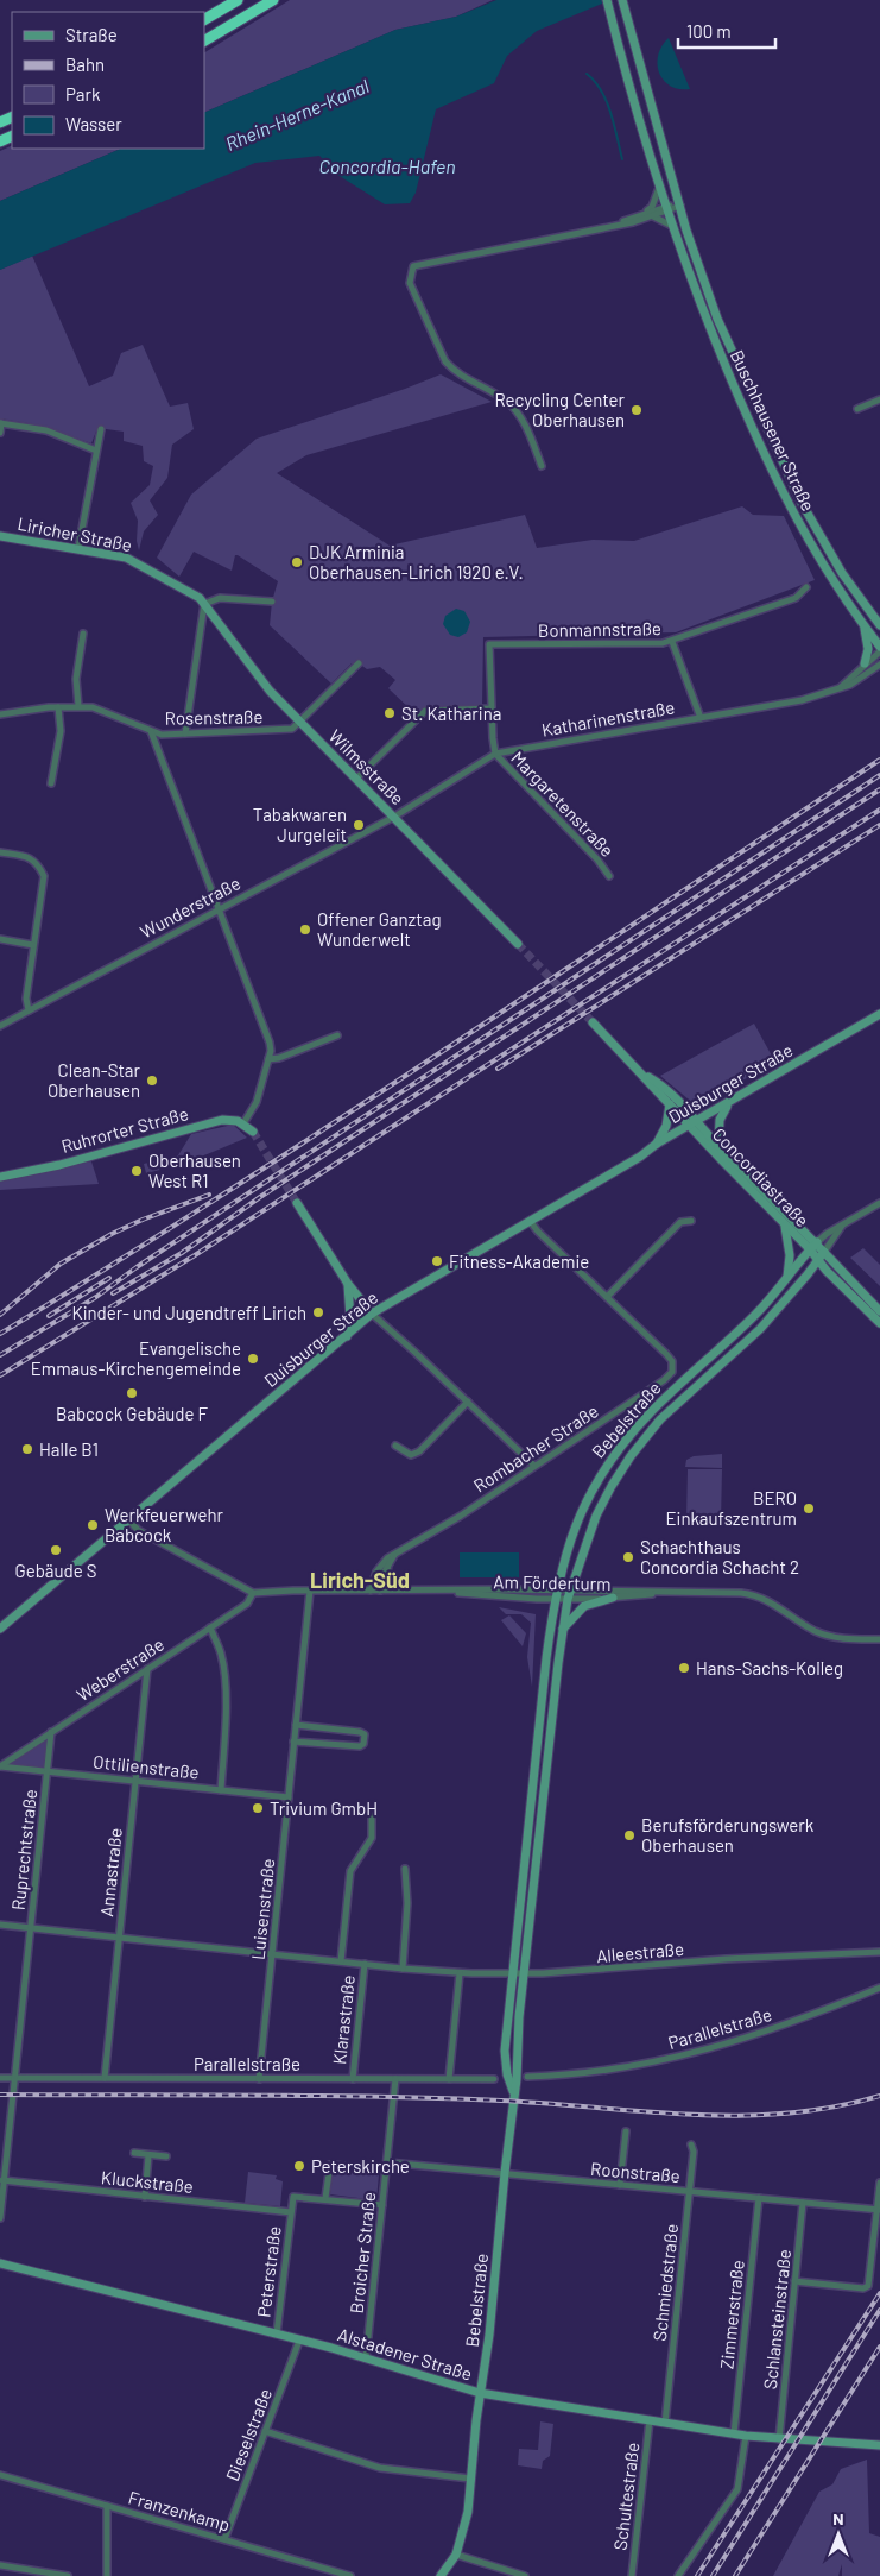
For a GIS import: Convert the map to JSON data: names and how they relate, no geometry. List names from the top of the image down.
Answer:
{
  "streets": {
    "street": [
      "Buschhausener Straße",
      "Liricher Straße",
      "Bonmannstraße",
      "Rosenstraße",
      "Katharinenstraße",
      "Wilmsstraße",
      "Margaretenstraße",
      "Wunderstraße",
      "Duisburger Straße",
      "Ruhrorter Straße",
      "Concordiastraße",
      "Bebelstraße",
      "Rombacher Straße",
      "Am Förderturm",
      "Weberstraße",
      "Ottilienstraße",
      "Ruprechtstraße",
      "Annastraße",
      "Luisenstraße",
      "Alleestraße",
      "Klarastraße",
      "Parallelstraße",
      "Roonstraße",
      "Kluckstraße",
      "Broicher Straße",
      "Peterstraße",
      "Schmiedstraße",
      "Zimmerstraße",
      "Schlansteinstraße",
      "Alstadener Straße",
      "Dieselstraße",
      "Schultestraße",
      "Franzenkamp"
    ]
  },
  "crossings": [
    ["Buschhausener Straße", "Katharinenstraße"],
    ["Liricher Straße", "Wilmsstraße"],
    ["Bonmannstraße", "Margaretenstraße"],
    ["Rosenstraße", "Wilmsstraße"],
    ["Katharinenstraße", "Wilmsstraße"],
    ["Katharinenstraße", "Margaretenstraße"],
    ["Katharinenstraße", "Wunderstraße"],
    ["Wilmsstraße", "Wunderstraße"],
    ["Duisburger Straße", "Concordiastraße"],
    ["Concordiastraße", "Bebelstraße"],
    ["Bebelstraße", "Am Förderturm"],
    ["Bebelstraße", "Alleestraße"],
    ["Bebelstraße", "Roonstraße"],
    ["Bebelstraße", "Alstadener Straße"],
    ["Rombacher Straße", "Am Förderturm"],
    ["Am Förderturm", "Weberstraße"],
    ["Am Förderturm", "Luisenstraße"],
    ["Weberstraße", "Ottilienstraße"],
    ["Weberstraße", "Ruprechtstraße"],
    ["Weberstraße", "Annastraße"],
    ["Ottilienstraße", "Ruprechtstraße"],
    ["Ottilienstraße", "Annastraße"],
    ["Ottilienstraße", "Luisenstraße"],
    ["Ruprechtstraße", "Alleestraße"],
    ["Ruprechtstraße", "Parallelstraße"],
    ["Ruprechtstraße", "Kluckstraße"],
    ["Annastraße", "Alleestraße"],
    ["Annastraße", "Parallelstraße"],
    ["Luisenstraße", "Alleestraße"],
    ["Luisenstraße", "Parallelstraße"],
    ["Alleestraße", "Klarastraße"],
    ["Klarastraße", "Parallelstraße"],
    ["Parallelstraße", "Broicher Straße"],
    ["Roonstraße", "Broicher Straße"],
    ["Roonstraße", "Schmiedstraße"],
    ["Roonstraße", "Zimmerstraße"],
    ["Roonstraße", "Schlansteinstraße"],
    ["Kluckstraße", "Peterstraße"],
    ["Broicher Straße", "Alstadener Straße"],
    ["Peterstraße", "Alstadener Straße"],
    ["Schmiedstraße", "Alstadener Straße"],
    ["Zimmerstraße", "Alstadener Straße"],
    ["Schlansteinstraße", "Alstadener Straße"],
    ["Alstadener Straße", "Dieselstraße"],
    ["Alstadener Straße", "Schultestraße"],
    ["Dieselstraße", "Franzenkamp"]
  ],
  "districts": ["Lirich-Süd"],
  "water": ["Rhein-Herne-Kanal", "Concordia-Hafen"],
  "places": [
    "Recycling Center Oberhausen",
    "DJK Arminia Oberhausen-Lirich 1920 e.V.",
    "St. Katharina",
    "Tabakwaren Jurgeleit",
    "Offener Ganztag Wunderwelt",
    "Clean-Star Oberhausen",
    "Oberhausen West R1",
    "Fitness-Akademie",
    "Kinder- und Jugendtreff Lirich",
    "Evangelische Emmaus-Kirchengemeinde",
    "Babcock Gebäude F",
    "Halle B1",
    "BERO Einkaufszentrum",
    "Werkfeuerwehr Babcock",
    "Gebäude S",
    "Schachthaus Concordia Schacht 2",
    "Hans-Sachs-Kolleg",
    "Trivium GmbH",
    "Berufsförderungswerk Oberhausen",
    "Peterskirche"
  ],
  "legend": [
    "Straße",
    "Bahn",
    "Park",
    "Wasser"
  ],
  "scale_bar": "100 m",
  "north": "top"
}
